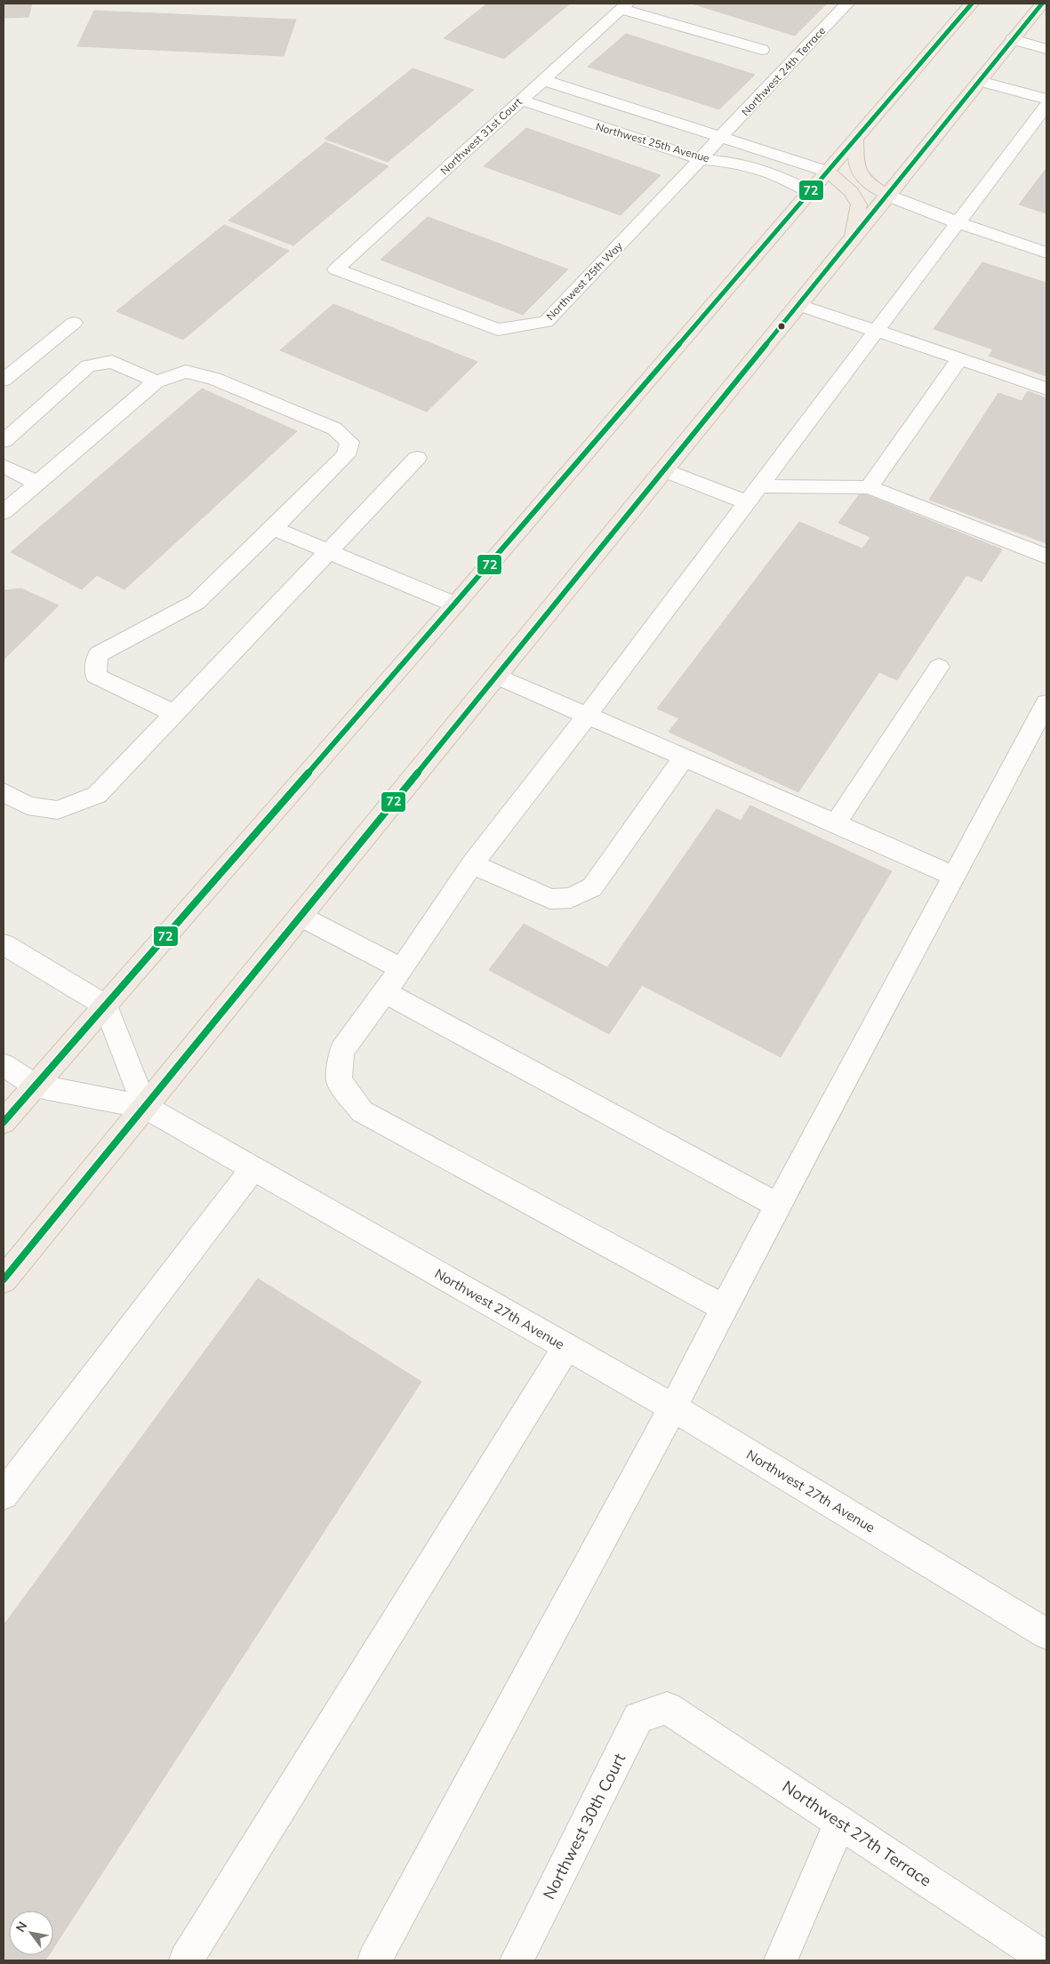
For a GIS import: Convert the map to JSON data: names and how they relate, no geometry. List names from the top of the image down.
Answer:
{
  "streets": {
    "street": [
      "Northwest 24th Terrace",
      "Northwest 31st Court",
      "Northwest 25th Avenue",
      "Northwest 25th Way",
      "Northwest 27th Avenue",
      "Northwest 30th Court",
      "Northwest 27th Terrace"
    ]
  },
  "crossings": [
    ["Northwest 24th Terrace", "Northwest 25th Avenue"],
    ["Northwest 24th Terrace", "Northwest 25th Way"],
    ["Northwest 31st Court", "Northwest 25th Avenue"],
    ["Northwest 31st Court", "Northwest 25th Way"],
    ["Northwest 25th Avenue", "Northwest 25th Way"],
    ["Northwest 30th Court", "Northwest 27th Terrace"]
  ],
  "lines": ["transit line 72"],
  "north": "top left"
}
